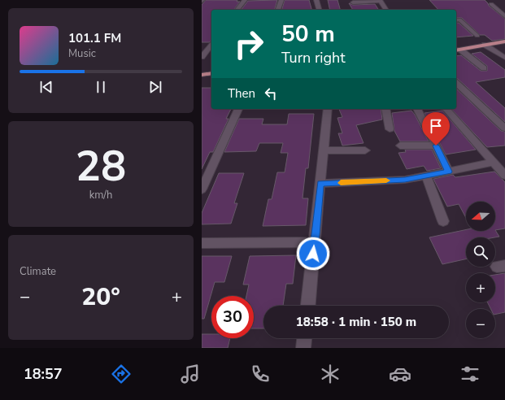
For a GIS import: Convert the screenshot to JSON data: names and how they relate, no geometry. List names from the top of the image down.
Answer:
{
  "north": "left",
  "page": {
    "turn": ["50 m", "Turn right"],
    "song": ["101.1 FM", "Music"],
    "then": "Then",
    "tile": [
      ["28", "km/h"],
      "Climate"
    ],
    "map_buttons": ["+", "−"],
    "heat": ["−", "20°", "+"],
    "limit": "30",
    "trip": "18:58 · 1 min · 150 m",
    "tabs": "18:57"
  }
}
